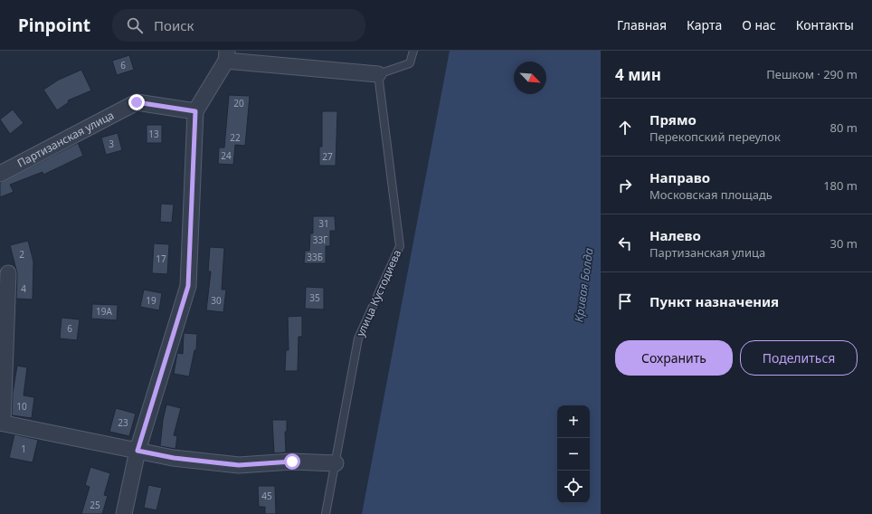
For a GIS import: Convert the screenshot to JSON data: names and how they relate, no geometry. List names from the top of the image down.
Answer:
{
  "streets": {
    "street": ["Партизанская улица"],
    "lane": ["улица Кустодиева"]
  },
  "water": ["Кривая Болда"],
  "house_numbers": [
    "6",
    "20",
    "13",
    "22",
    "3",
    "24",
    "27",
    "31",
    "33Г",
    "2",
    "33Б",
    "17",
    "4",
    "35",
    "19",
    "30",
    "19А",
    "6",
    "10",
    "23",
    "1",
    "45",
    "25"
  ],
  "north": "bottom right",
  "page": {
    "header": "Pinpoint",
    "search": "Поиск",
    "nav": [
      "Главная",
      "Карта",
      "О нас",
      "Контакты"
    ],
    "heading": ["4 мин", "Пешком · 290 m"],
    "list": [
      ["Прямо", "Перекопский переулок", "80 m"],
      ["Направо", "Московская площадь", "180 m"],
      ["Налево", "Партизанская улица", "30 m"],
      "Пункт назначения"
    ],
    "buttons": ["Сохранить", "Поделиться"],
    "map_buttons": ["+", "−"]
  }
}
